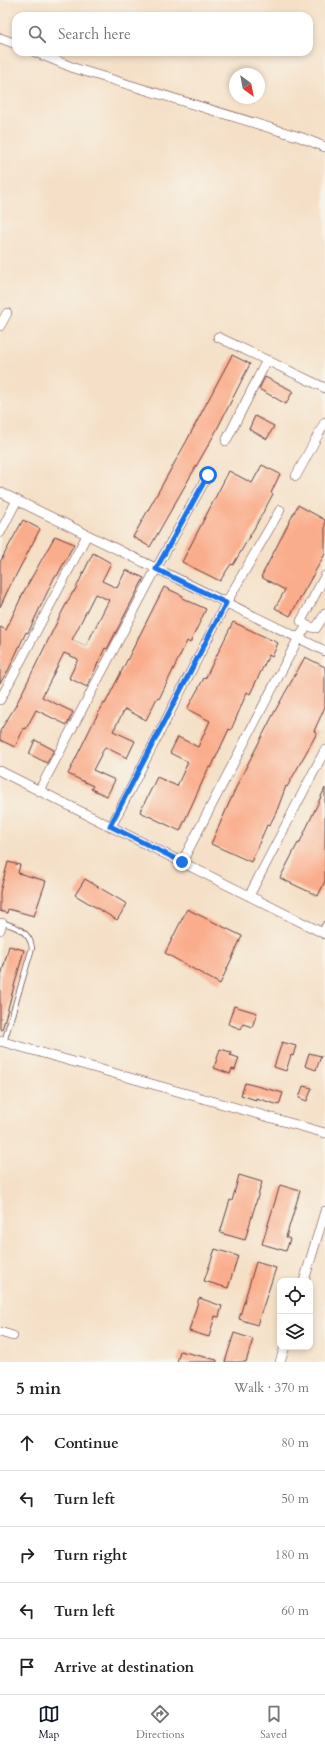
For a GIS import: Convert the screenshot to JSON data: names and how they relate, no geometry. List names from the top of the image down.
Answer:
{
  "north": "bottom right",
  "page": {
    "search": "Search here",
    "heading": ["5 min", "Walk · 370 m"],
    "list": [
      ["Continue", "80 m"],
      ["Turn left", "50 m"],
      ["Turn right", "180 m"],
      ["Turn left", "60 m"],
      "Arrive at destination"
    ],
    "nav": ["Map", "Directions", "Saved"]
  }
}
